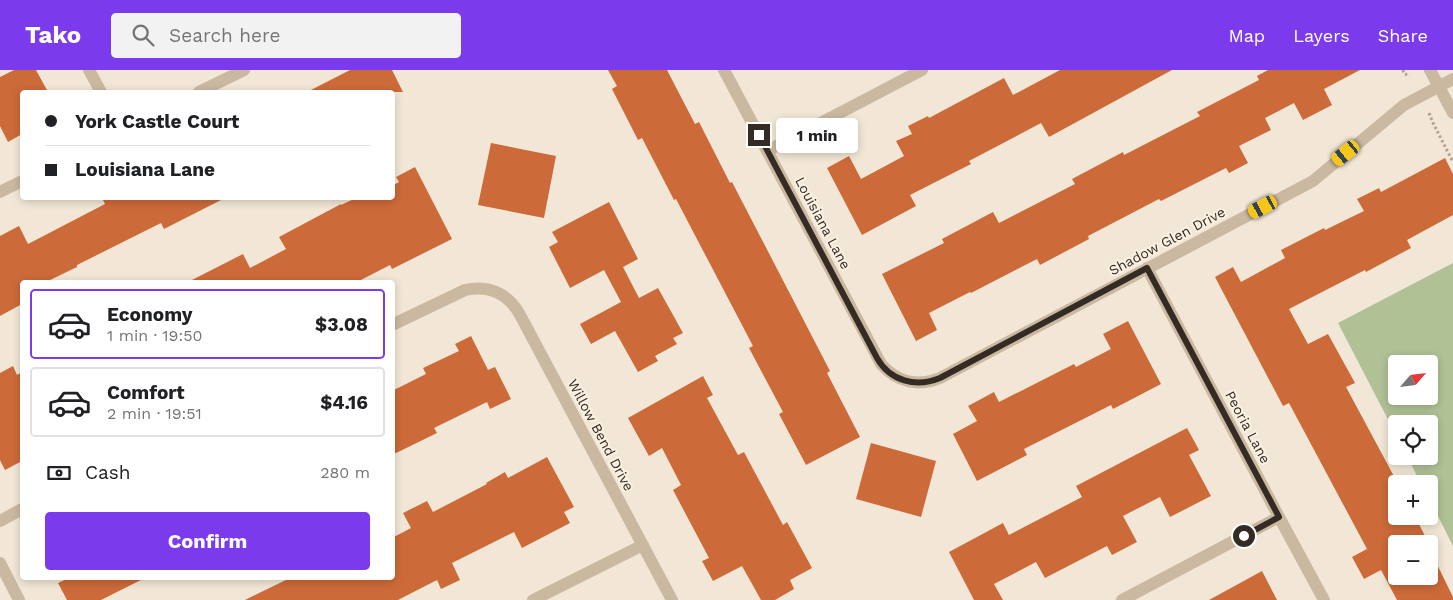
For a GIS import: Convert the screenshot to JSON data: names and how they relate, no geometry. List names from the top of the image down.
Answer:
{
  "streets": {
    "street": [
      "Louisiana Lane",
      "Shadow Glen Drive",
      "Peoria Lane",
      "Willow Bend Drive"
    ]
  },
  "crossings": [
    ["Louisiana Lane", "Shadow Glen Drive"],
    ["Shadow Glen Drive", "Peoria Lane"]
  ],
  "north": "top right",
  "page": {
    "header": "Tako",
    "search": "Search here",
    "nav": ["Map", "Layers", "Share"],
    "banner": ["York Castle Court", "Louisiana Lane"],
    "bubble": "1 min",
    "list": [
      {
        "name": "Economy",
        "note": "1 min · 19:50",
        "value": "$3.08"
      },
      {
        "name": "Comfort",
        "note": "2 min · 19:51",
        "value": "$4.16"
      }
    ],
    "map_buttons": ["+", "−"],
    "pay": ["Cash", "280 m"],
    "buttons": "Confirm"
  }
}
